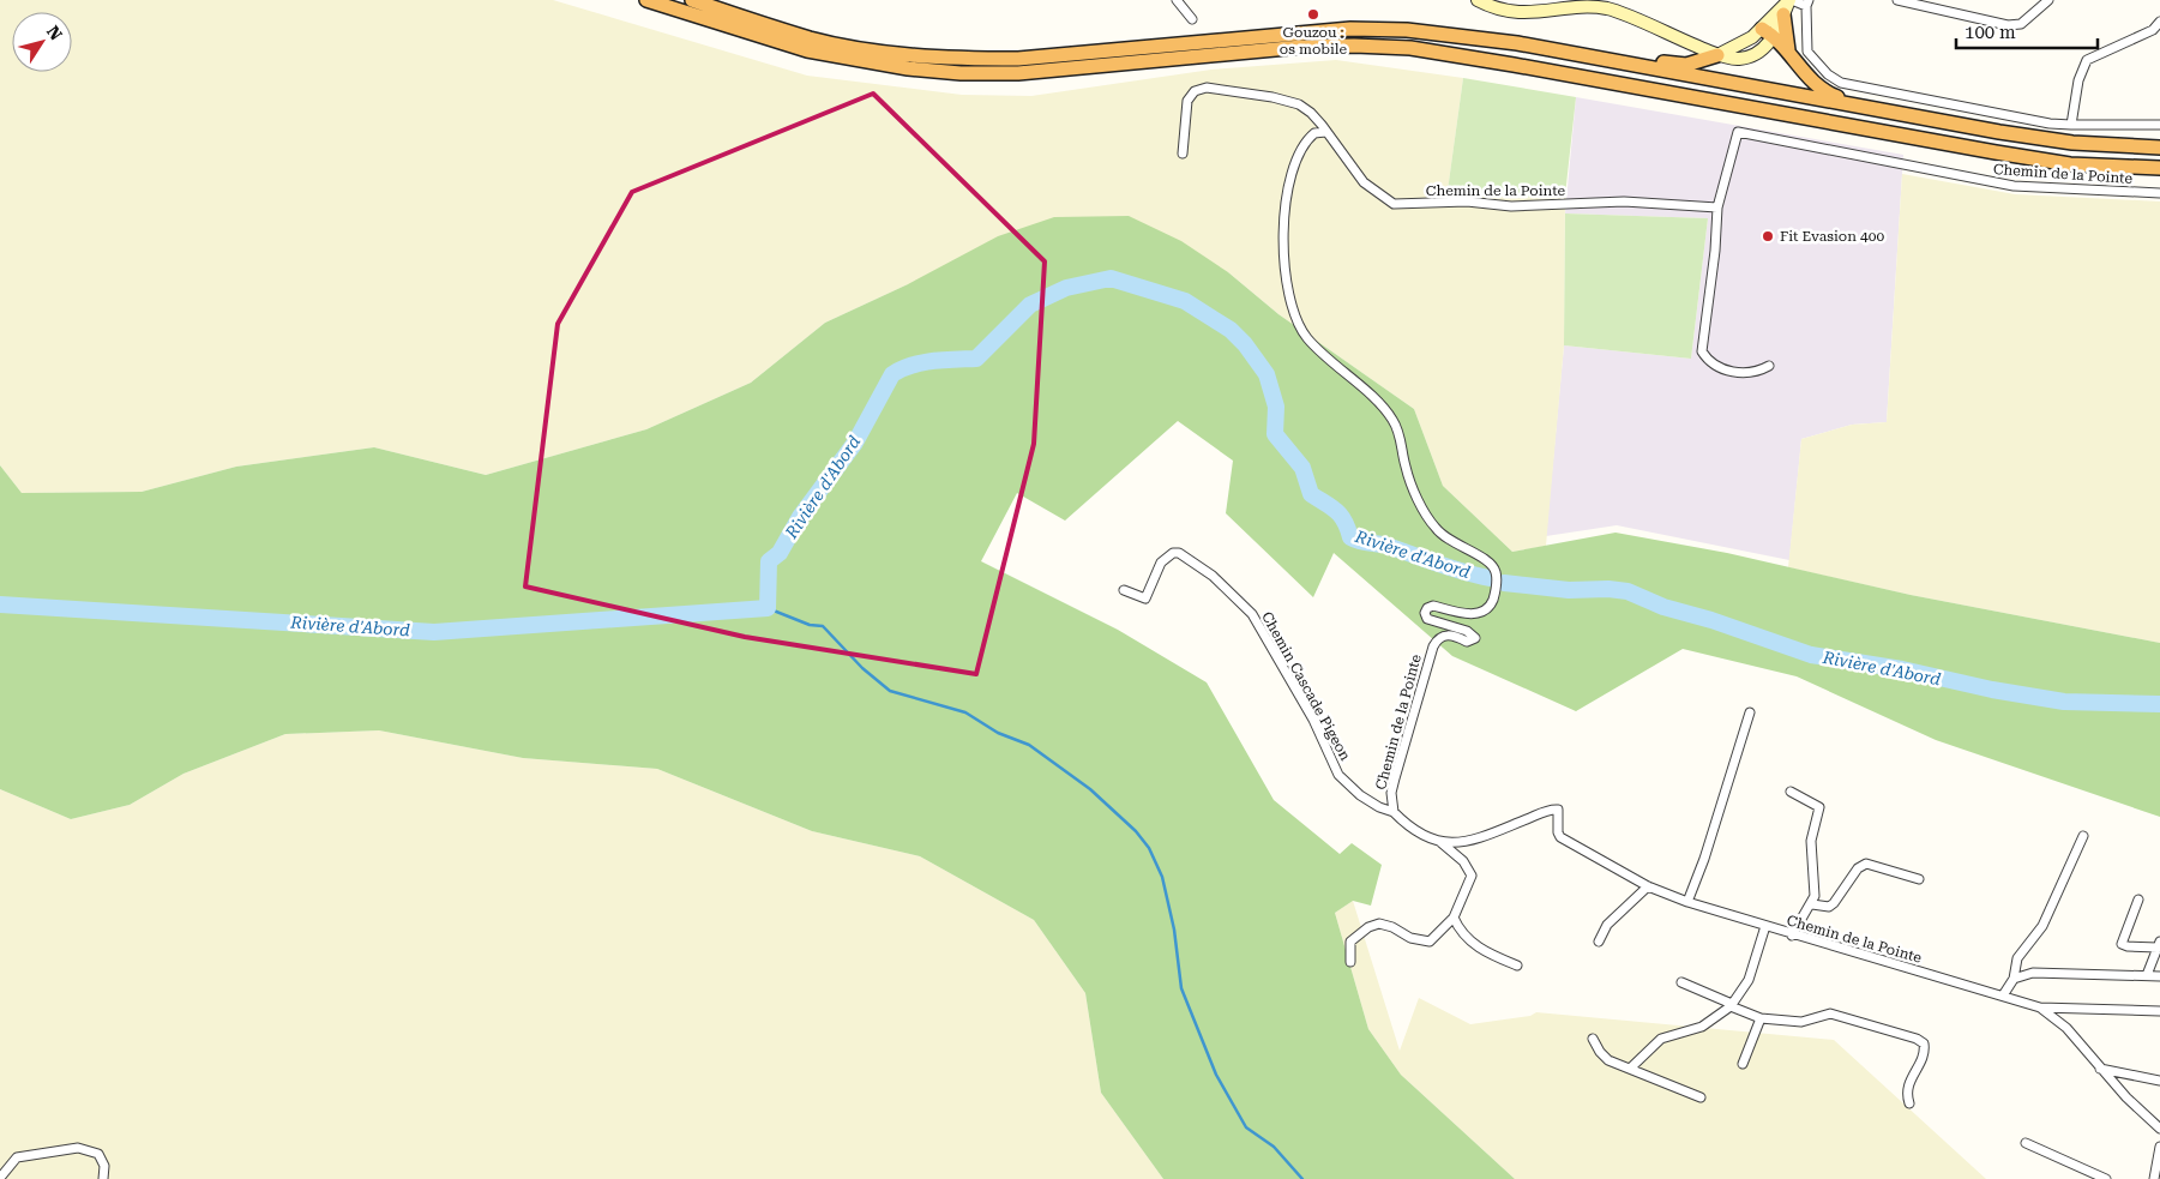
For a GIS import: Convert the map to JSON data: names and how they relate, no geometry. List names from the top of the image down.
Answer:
{
  "streets": {
    "street": ["Chemin de la Pointe", "Chemin Cascade Pigeon"]
  },
  "crossings": [
    ["Chemin de la Pointe", "Chemin Cascade Pigeon"]
  ],
  "water": ["Rivière d'Abord"],
  "places": ["Gouzou : os mobile", "Fit Evasion 400"],
  "scale_bar": "100 m",
  "north": "top right"
}
